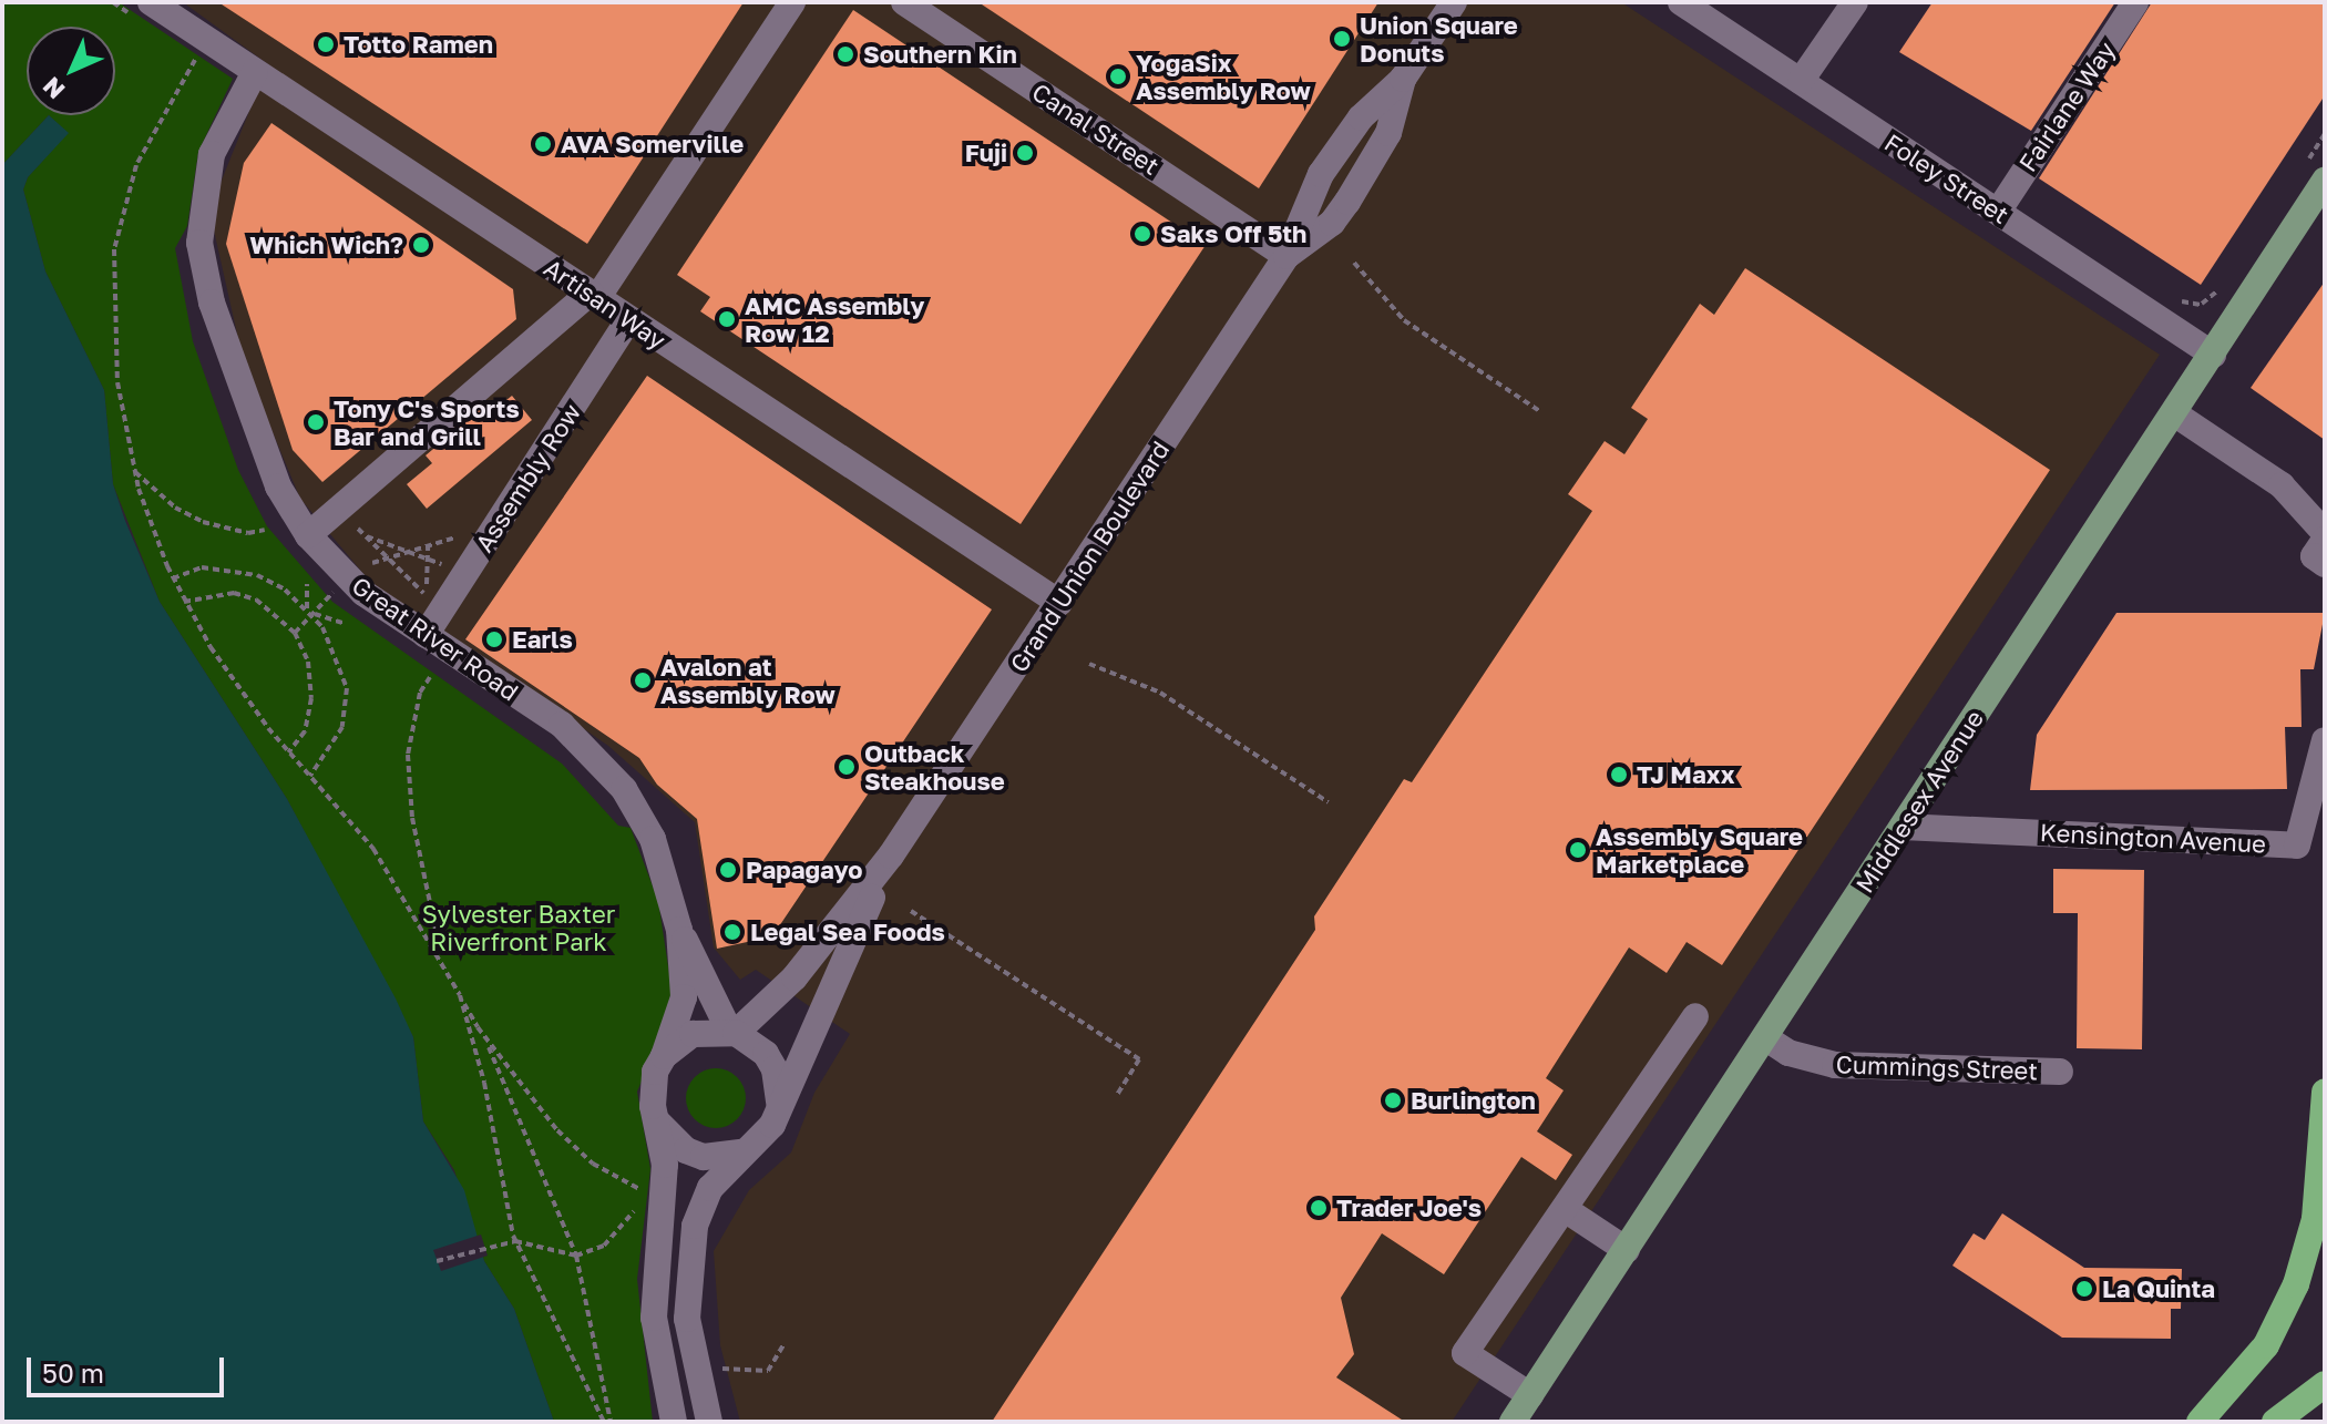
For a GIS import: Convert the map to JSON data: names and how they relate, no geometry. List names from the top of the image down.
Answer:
{
  "streets": {
    "main road": ["Middlesex Avenue"],
    "street": [
      "Fairlane Way",
      "Canal Street",
      "Foley Street",
      "Artisan Way",
      "Assembly Row",
      "Grand Union Boulevard",
      "Great River Road",
      "Kensington Avenue",
      "Cummings Street"
    ]
  },
  "crossings": [
    ["Fairlane Way", "Foley Street"],
    ["Canal Street", "Grand Union Boulevard"],
    ["Foley Street", "Middlesex Avenue"],
    ["Artisan Way", "Assembly Row"],
    ["Artisan Way", "Grand Union Boulevard"],
    ["Artisan Way", "Great River Road"],
    ["Assembly Row", "Great River Road"],
    ["Grand Union Boulevard", "Great River Road"],
    ["Middlesex Avenue", "Kensington Avenue"],
    ["Middlesex Avenue", "Cummings Street"]
  ],
  "parks": ["Sylvester Baxter Riverfront Park"],
  "places": [
    "Union Square Donuts",
    "Totto Ramen",
    "Southern Kin",
    "YogaSix Assembly Row",
    "AVA Somerville",
    "Fuji",
    "Saks Off 5th",
    "Which Wich?",
    "AMC Assembly Row 12",
    "Tony C's Sports Bar and Grill",
    "Earls",
    "Avalon at Assembly Row",
    "Outback Steakhouse",
    "TJ Maxx",
    "Assembly Square Marketplace",
    "Papagayo",
    "Legal Sea Foods",
    "Burlington",
    "Trader Joe's",
    "La Quinta"
  ],
  "scale_bar": "50 m",
  "north": "bottom left"
}
